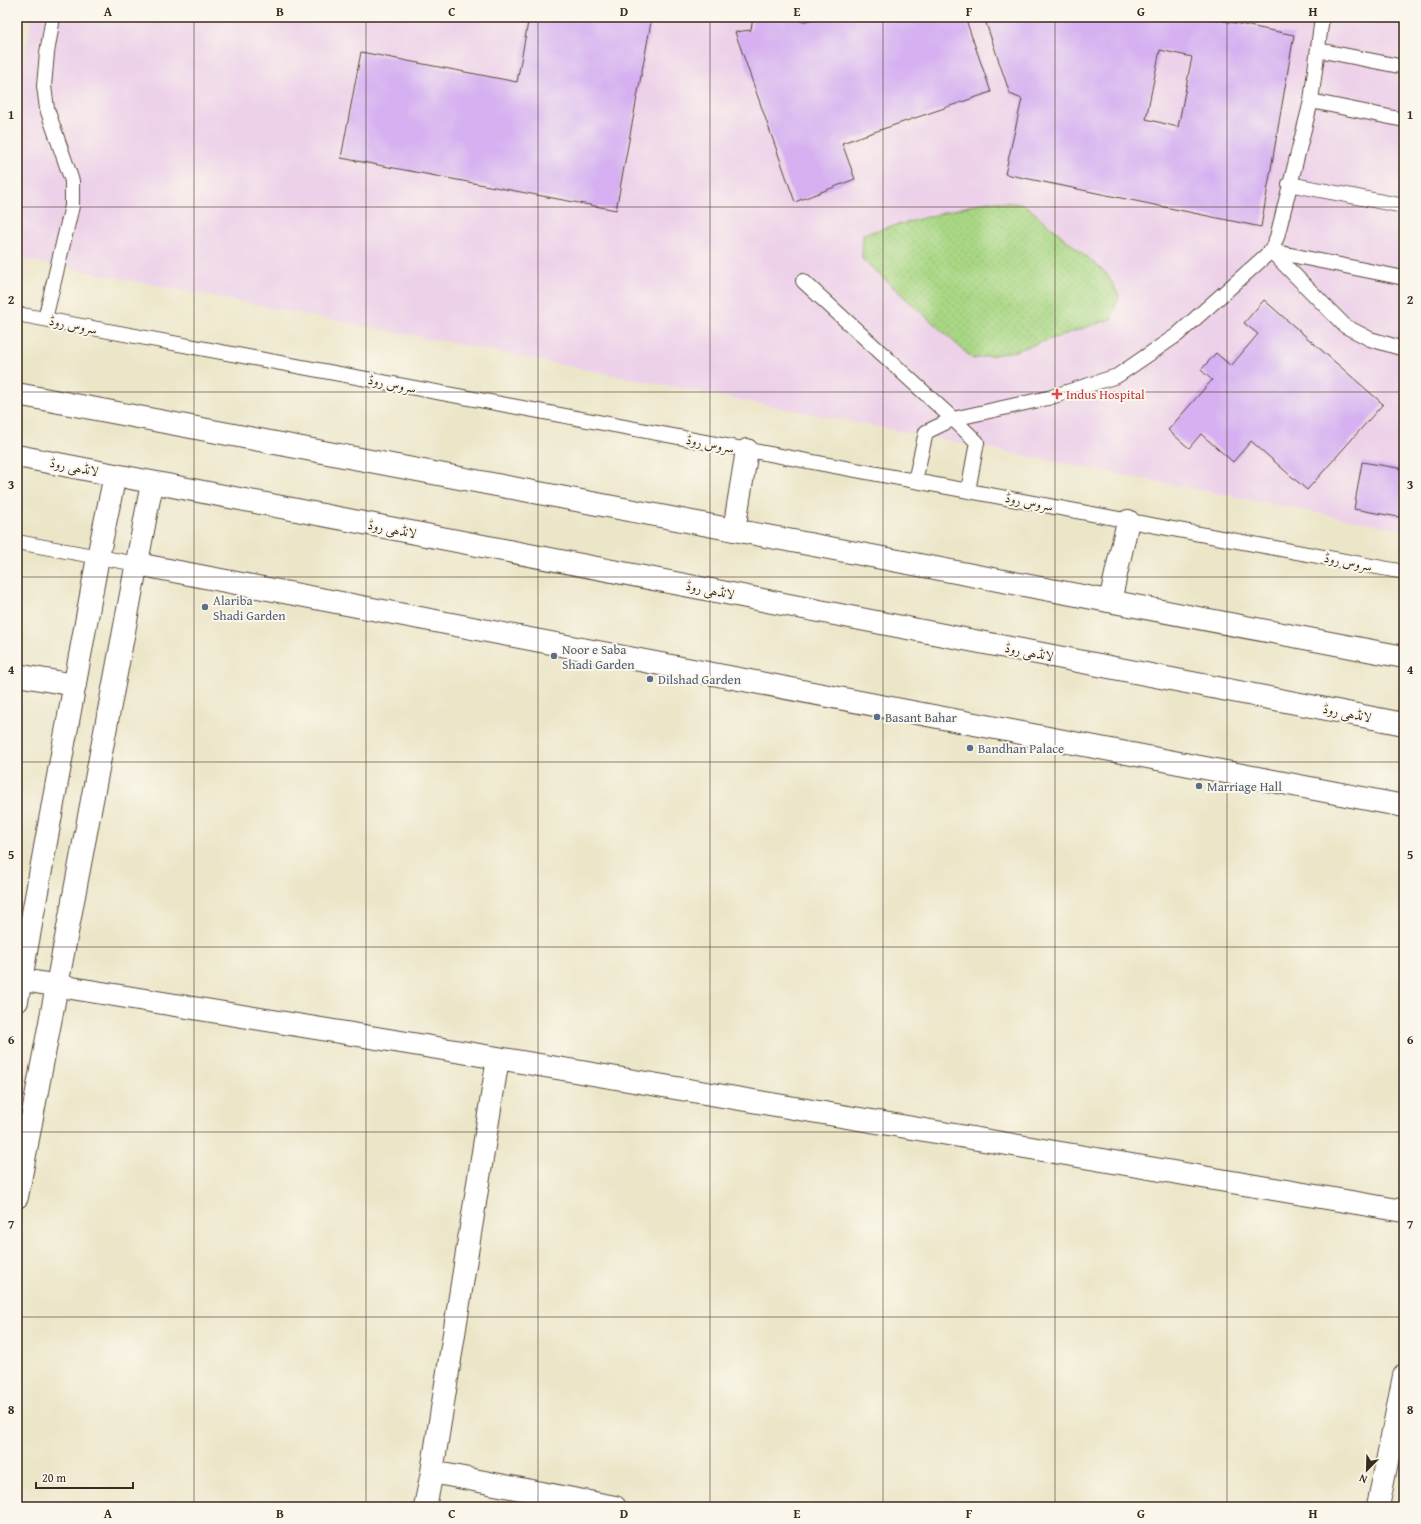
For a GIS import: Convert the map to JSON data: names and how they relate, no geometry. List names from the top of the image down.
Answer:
{
  "streets": {
    "street": ["لانڈھی روڈ"],
    "lane": ["سروس روڈ"]
  },
  "places": {
    "health": ["Indus Hospital"],
    "other": [
      "Alariba Shadi Garden",
      "Noor e Saba Shadi Garden",
      "Dilshad Garden",
      "Basant Bahar",
      "Bandhan Palace",
      "Marriage Hall"
    ]
  },
  "scale_bar": "20 m",
  "north": "bottom left",
  "grid": {
    "columns": [
      "A",
      "B",
      "C",
      "D",
      "E",
      "F",
      "G",
      "H"
    ],
    "rows": [
      "1",
      "2",
      "3",
      "4",
      "5",
      "6",
      "7",
      "8"
    ]
  }
}
